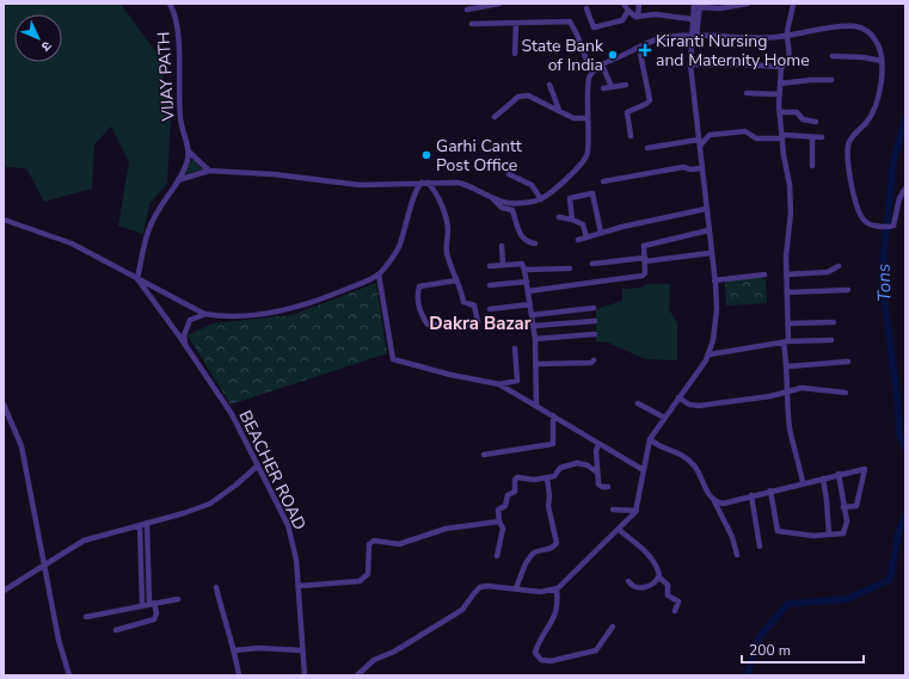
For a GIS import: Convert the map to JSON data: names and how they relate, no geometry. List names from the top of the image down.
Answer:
{
  "streets": {
    "street": ["VIJAY PATH", "BEACHER ROAD"]
  },
  "districts": ["Dakra Bazar"],
  "water": ["Tons"],
  "places": {
    "health": ["Kiranti Nursing and Maternity Home"],
    "other": ["State Bank of India", "Garhi Cantt Post Office"]
  },
  "scale_bar": "200 m",
  "north": "bottom right"
}
